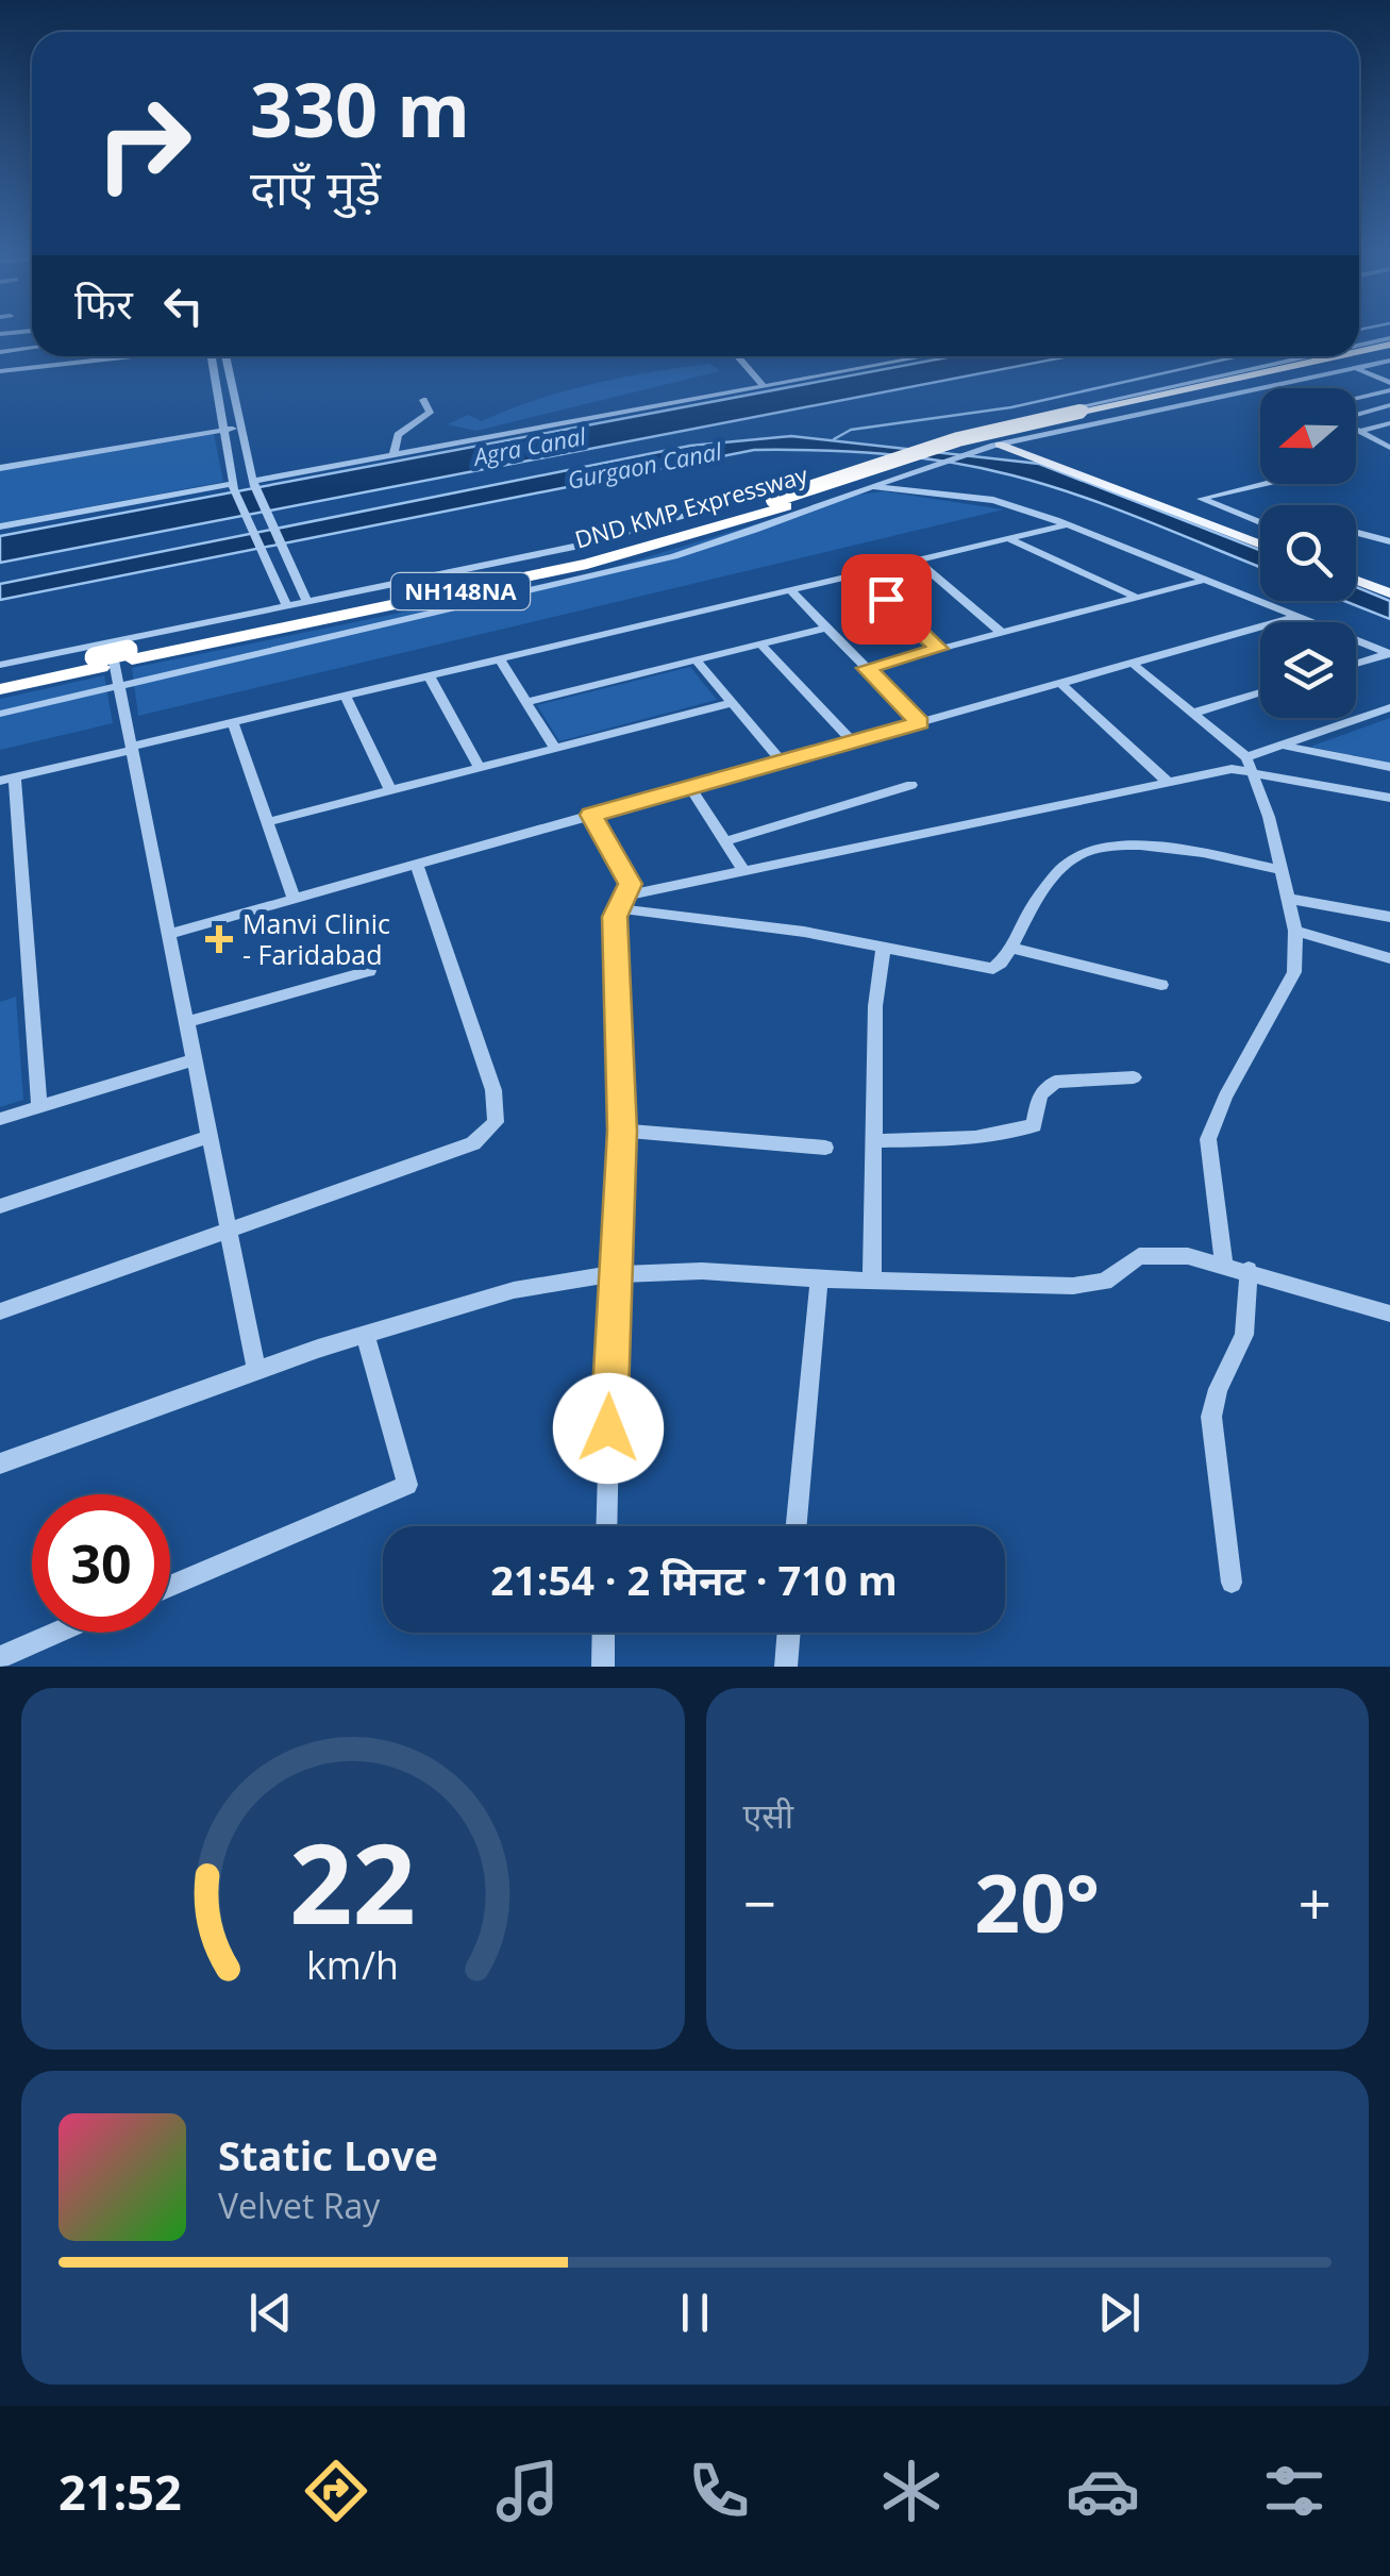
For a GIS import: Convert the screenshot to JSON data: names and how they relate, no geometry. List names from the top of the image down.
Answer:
{
  "streets": {
    "highway": ["DND KMP Expressway", "NH148NA"]
  },
  "water": ["Agra Canal", "Gurgaon Canal"],
  "places": {
    "health": ["Manvi Clinic - Faridabad"]
  },
  "north": "left",
  "page": {
    "turn": ["330 m", "दाएँ मुड़ें"],
    "then": "फिर",
    "limit": "30",
    "trip": "21:54 · 2 मिनट · 710 m",
    "tile": "एसी",
    "heat": ["−", "20°", "+"],
    "song": ["Static Love", "Velvet Ray"],
    "tabs": "21:52",
    "gauge": ["22", "km/h"]
  }
}
